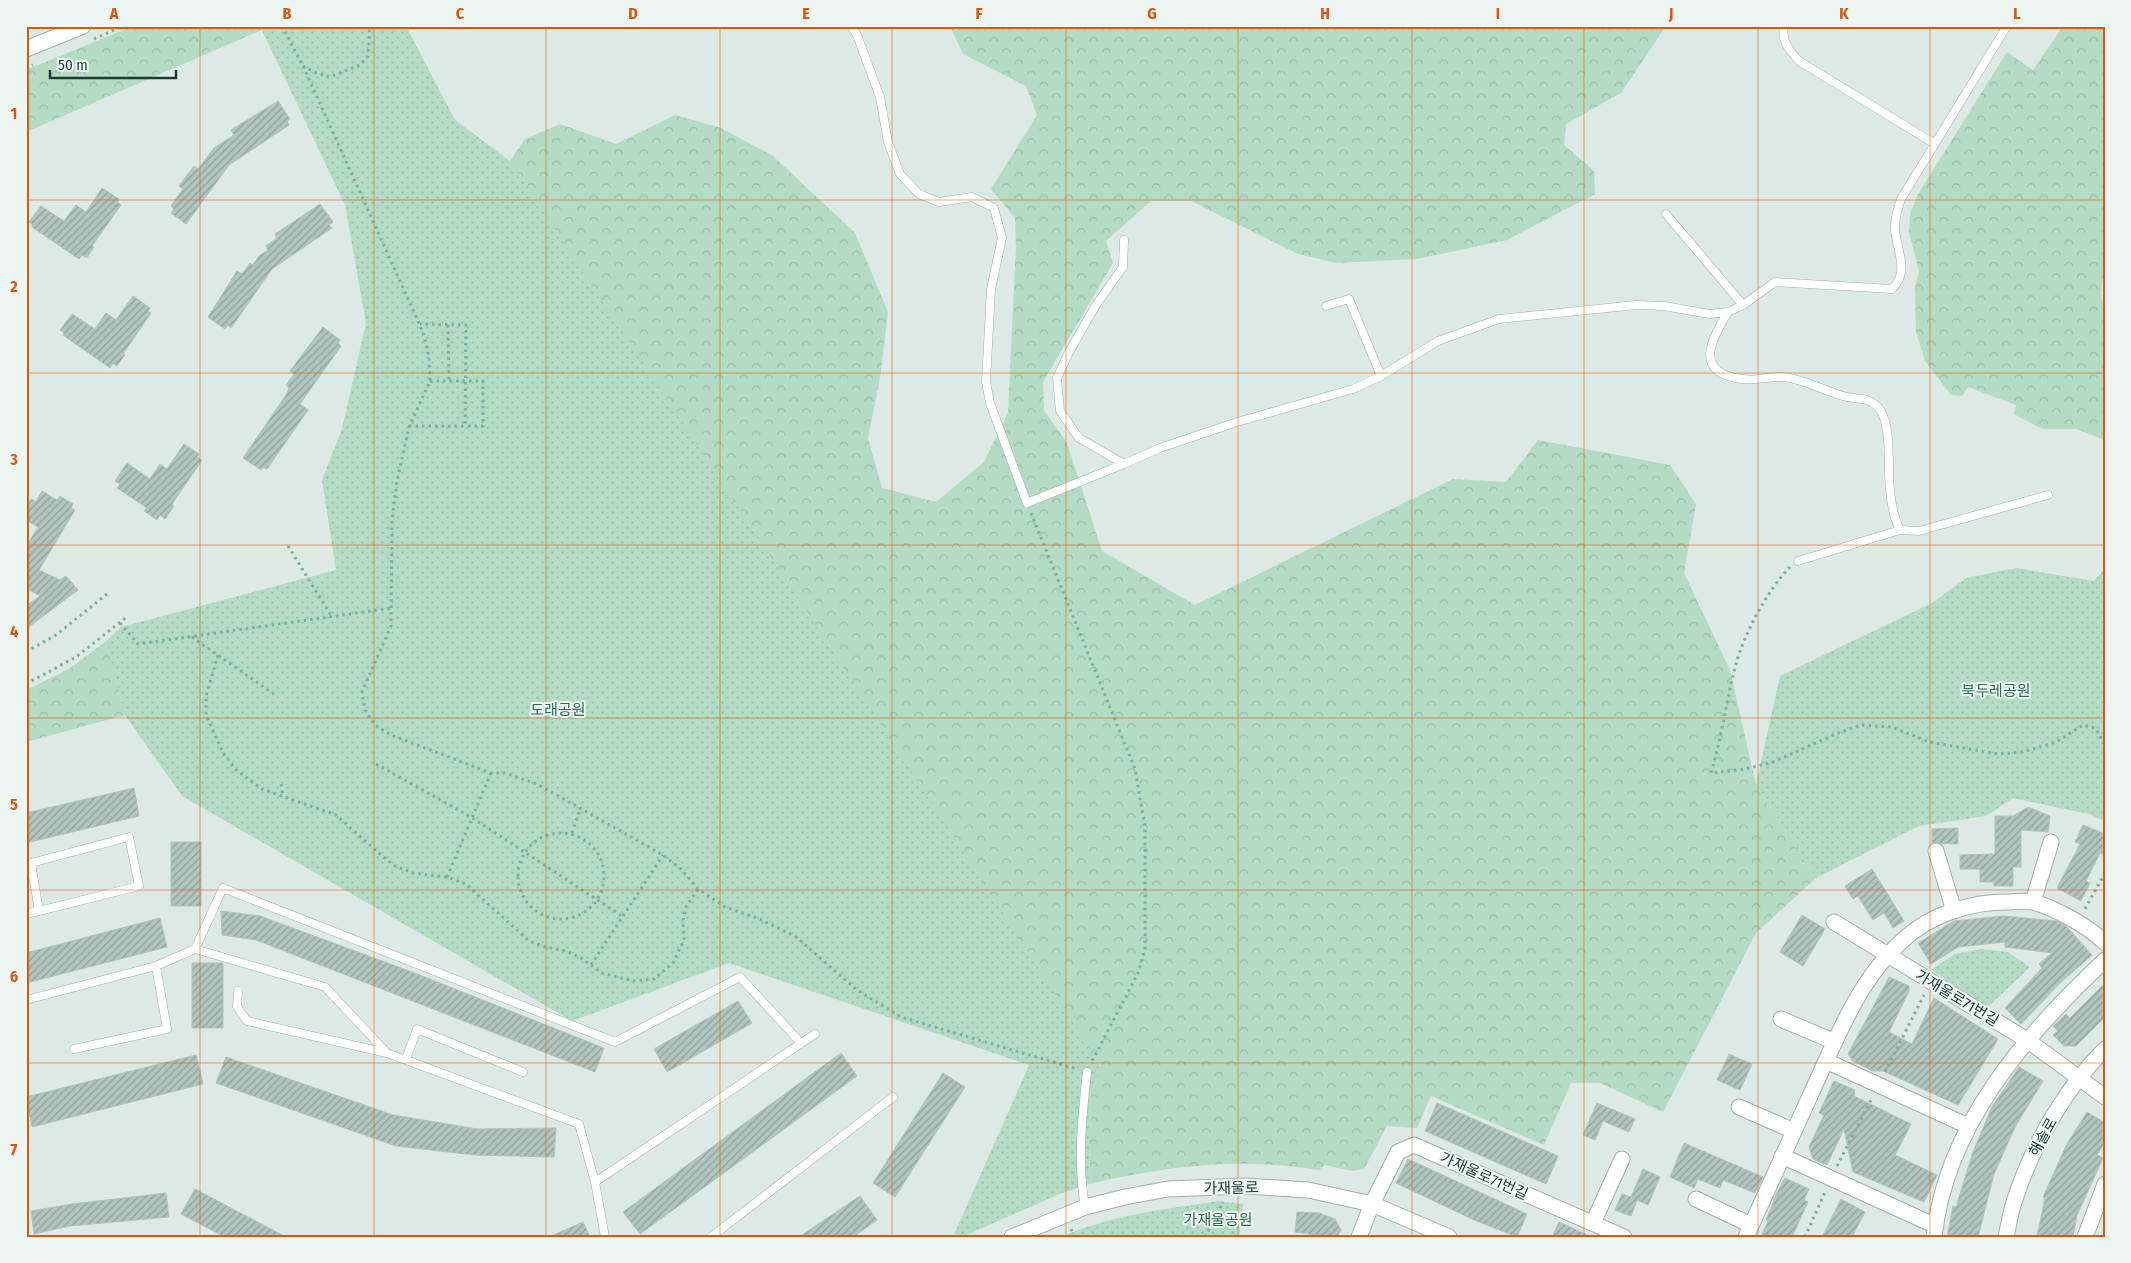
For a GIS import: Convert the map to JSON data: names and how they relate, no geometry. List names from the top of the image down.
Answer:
{
  "streets": {
    "street": ["가재울로71번길", "해솔로", "가재울로"]
  },
  "crossings": [
    ["가재울로71번길", "해솔로"],
    ["가재울로71번길", "가재울로"]
  ],
  "parks": ["북두레공원", "도래공원", "가재울공원"],
  "scale_bar": "50 m",
  "grid": {
    "columns": [
      "A",
      "B",
      "C",
      "D",
      "E",
      "F",
      "G",
      "H",
      "I",
      "J",
      "K",
      "L"
    ],
    "rows": [
      "1",
      "2",
      "3",
      "4",
      "5",
      "6",
      "7"
    ]
  }
}
